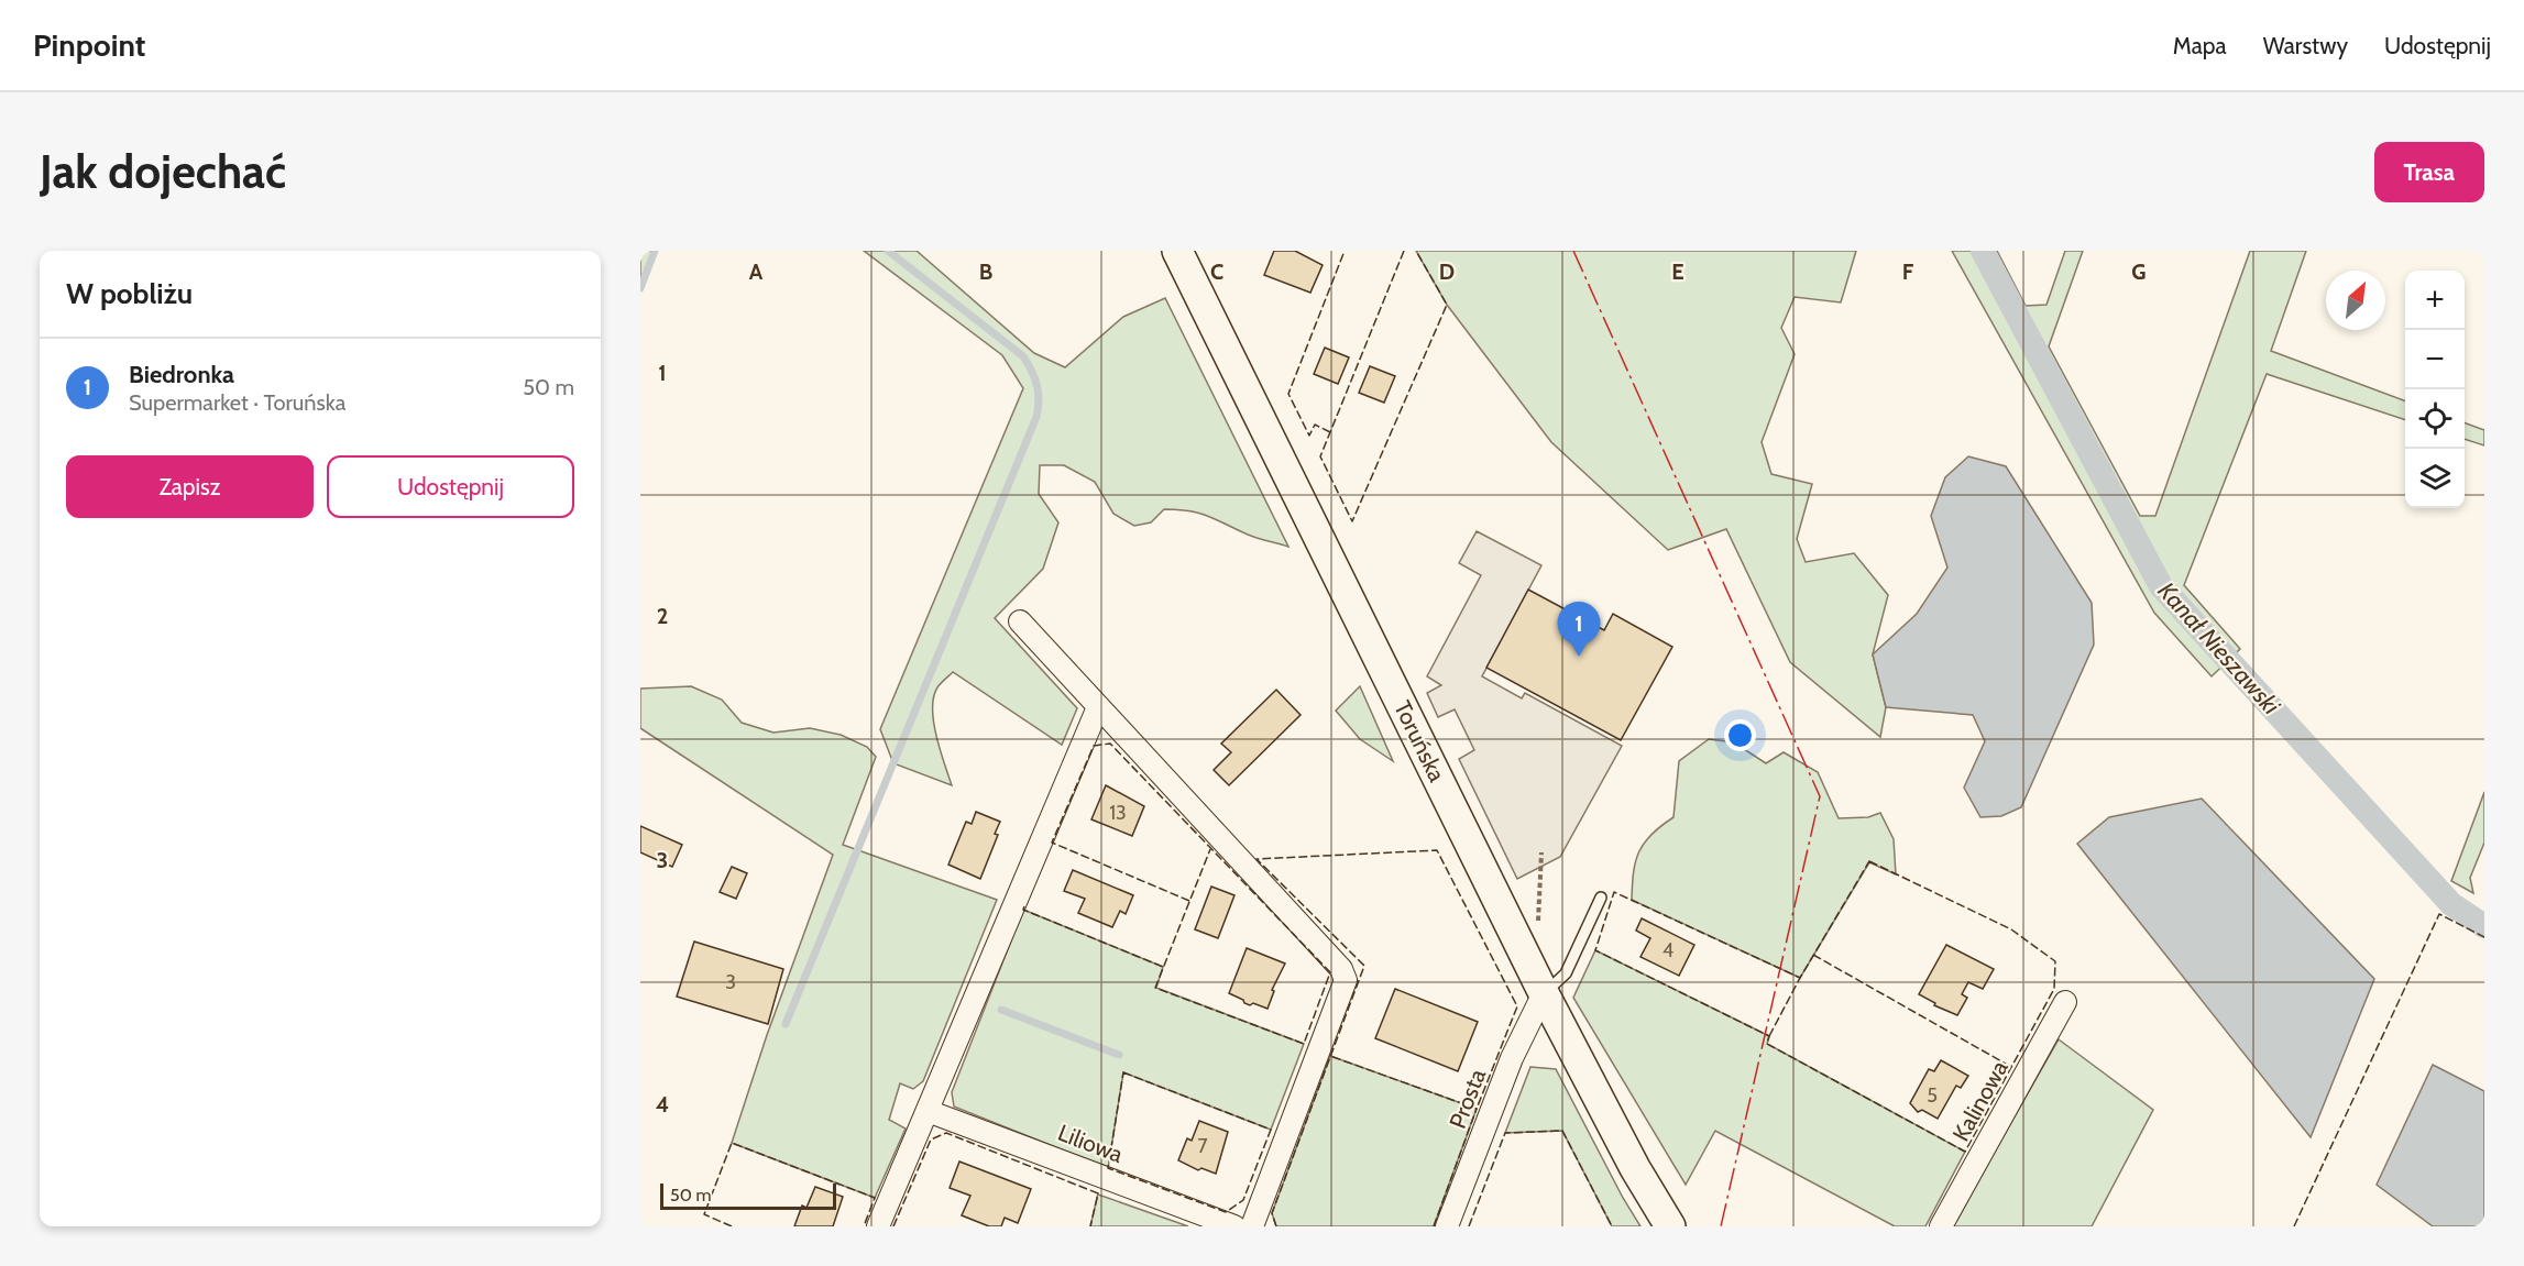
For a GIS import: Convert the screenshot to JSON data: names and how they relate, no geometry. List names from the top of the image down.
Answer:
{
  "streets": {
    "main road": ["Toruńska"],
    "street": ["Prosta", "Kalinowa", "Liliowa"]
  },
  "crossings": [
    ["Toruńska", "Prosta"]
  ],
  "water": ["Kanał Nieszawski"],
  "house_numbers": [
    "13",
    "4",
    "3",
    "5",
    "7"
  ],
  "scale_bar": "50 m",
  "north": "top right",
  "page": {
    "header": "Pinpoint",
    "nav": ["Mapa", "Warstwy", "Udostępnij"],
    "buttons": [
      "Trasa",
      ["Zapisz", "Udostępnij"]
    ],
    "title": "Jak dojechać",
    "heading": "W pobliżu",
    "map_buttons": ["+", "−"],
    "list": [
      {
        "mark": "1",
        "name": "Biedronka",
        "note": "Supermarket · Toruńska",
        "value": "50 m"
      }
    ],
    "pins": "1",
    "scale": "50 m"
  },
  "grid": {
    "columns": [
      "A",
      "B",
      "C",
      "D",
      "E",
      "F",
      "G"
    ],
    "rows": [
      "1",
      "2",
      "3",
      "4"
    ]
  }
}
